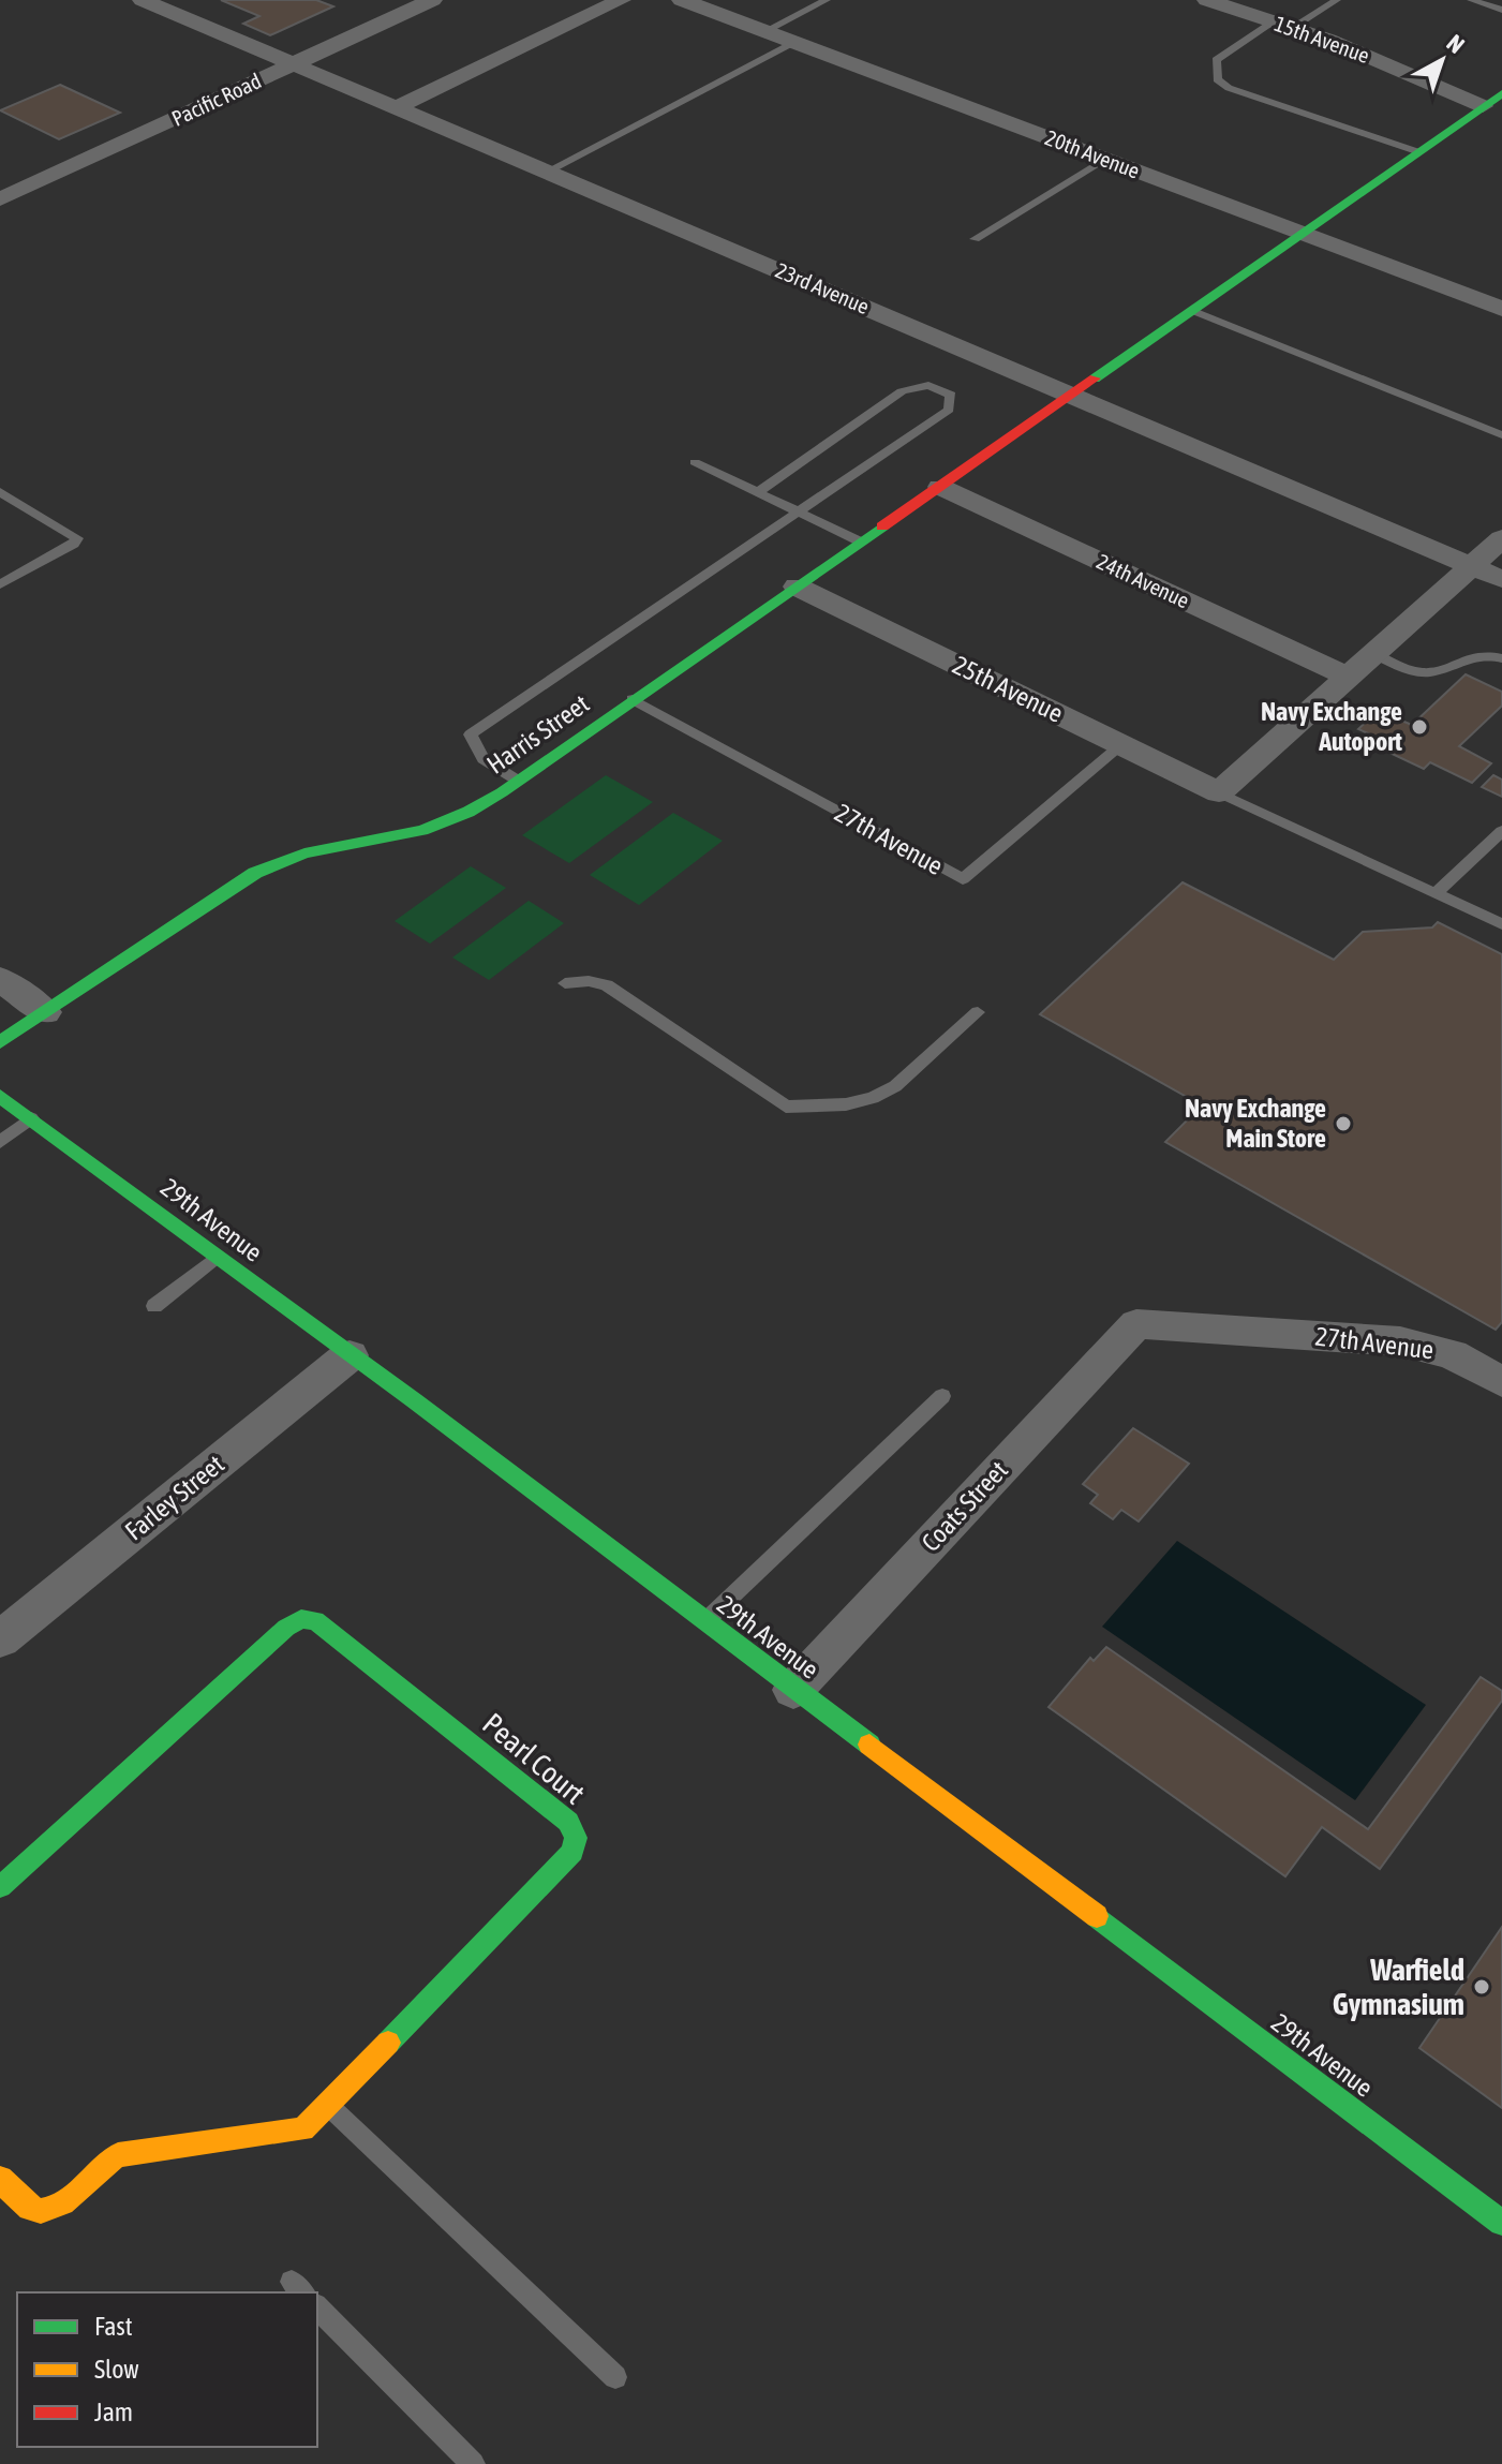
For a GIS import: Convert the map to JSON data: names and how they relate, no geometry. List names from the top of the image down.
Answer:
{
  "streets": {
    "street": [
      "15th Avenue",
      "Pacific Road",
      "20th Avenue",
      "23rd Avenue",
      "24th Avenue",
      "25th Avenue",
      "Harris Street",
      "27th Avenue",
      "29th Avenue",
      "Farley Street",
      "Coats Street",
      "Pearl Court"
    ]
  },
  "crossings": [
    ["15th Avenue", "Harris Street"],
    ["Pacific Road", "23rd Avenue"],
    ["20th Avenue", "Harris Street"],
    ["23rd Avenue", "Harris Street"],
    ["24th Avenue", "Harris Street"],
    ["25th Avenue", "Harris Street"],
    ["25th Avenue", "27th Avenue"],
    ["Harris Street", "27th Avenue"],
    ["27th Avenue", "Coats Street"],
    ["29th Avenue", "Farley Street"],
    ["29th Avenue", "Coats Street"]
  ],
  "places": ["Navy Exchange Autoport", "Navy Exchange Main Store", "Warfield Gymnasium"],
  "legend": ["Fast", "Slow", "Jam"],
  "north": "top right"
}
